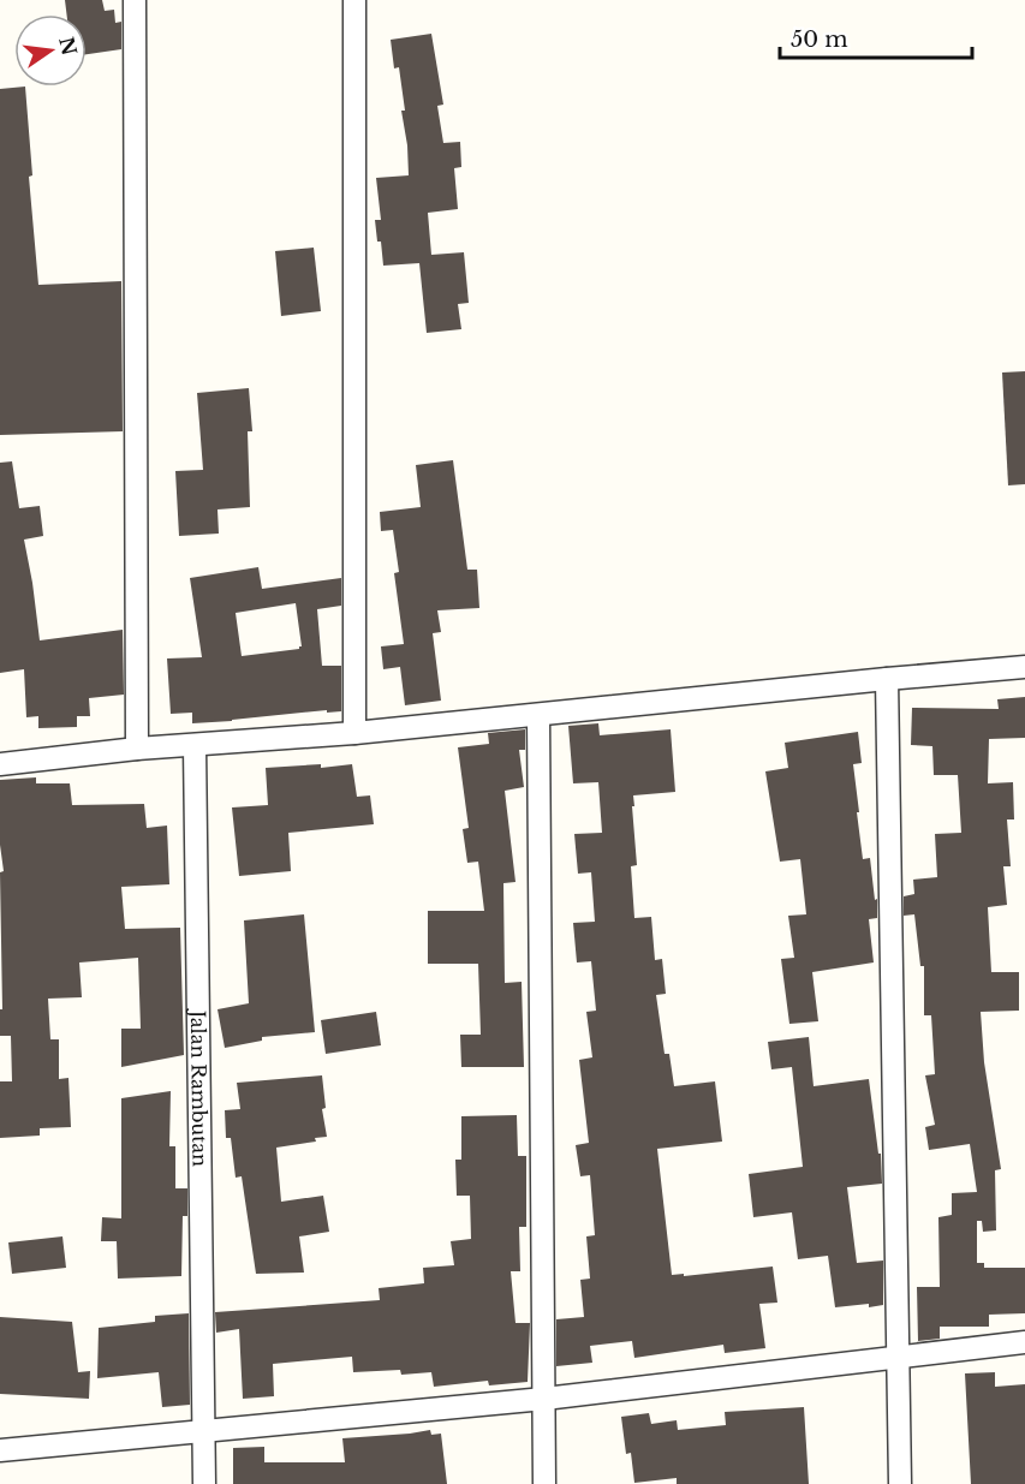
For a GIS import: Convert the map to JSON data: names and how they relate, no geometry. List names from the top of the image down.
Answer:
{
  "streets": {
    "street": ["Jalan Rambutan"]
  },
  "scale_bar": "50 m",
  "north": "right"
}
